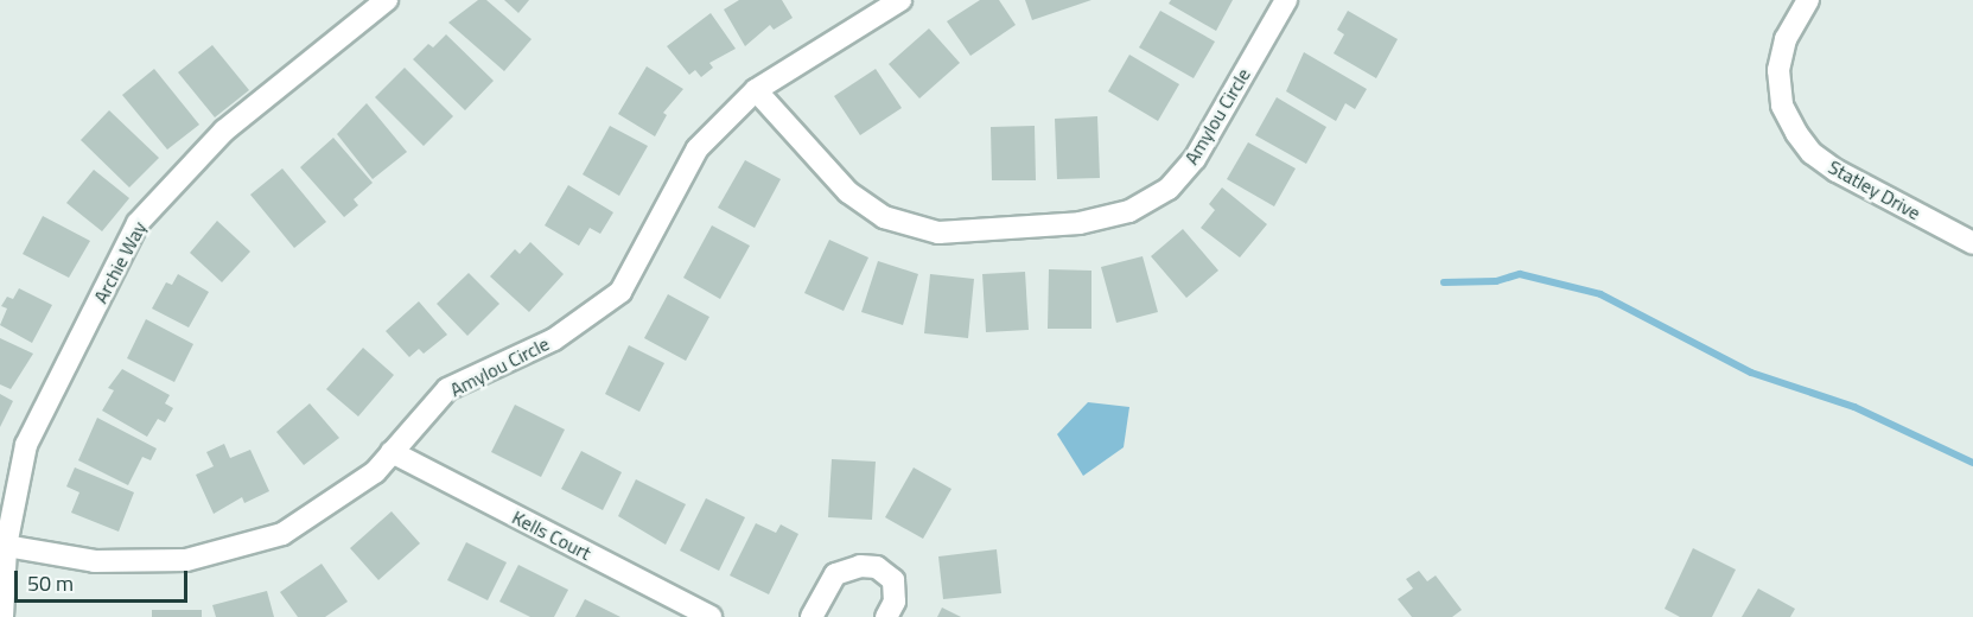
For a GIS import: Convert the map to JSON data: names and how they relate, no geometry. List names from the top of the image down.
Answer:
{
  "streets": {
    "street": [
      "Amylou Circle",
      "Statley Drive",
      "Archie Way",
      "Kells Court"
    ]
  },
  "crossings": [
    ["Amylou Circle", "Archie Way"],
    ["Amylou Circle", "Kells Court"]
  ],
  "scale_bar": "50 m"
}
